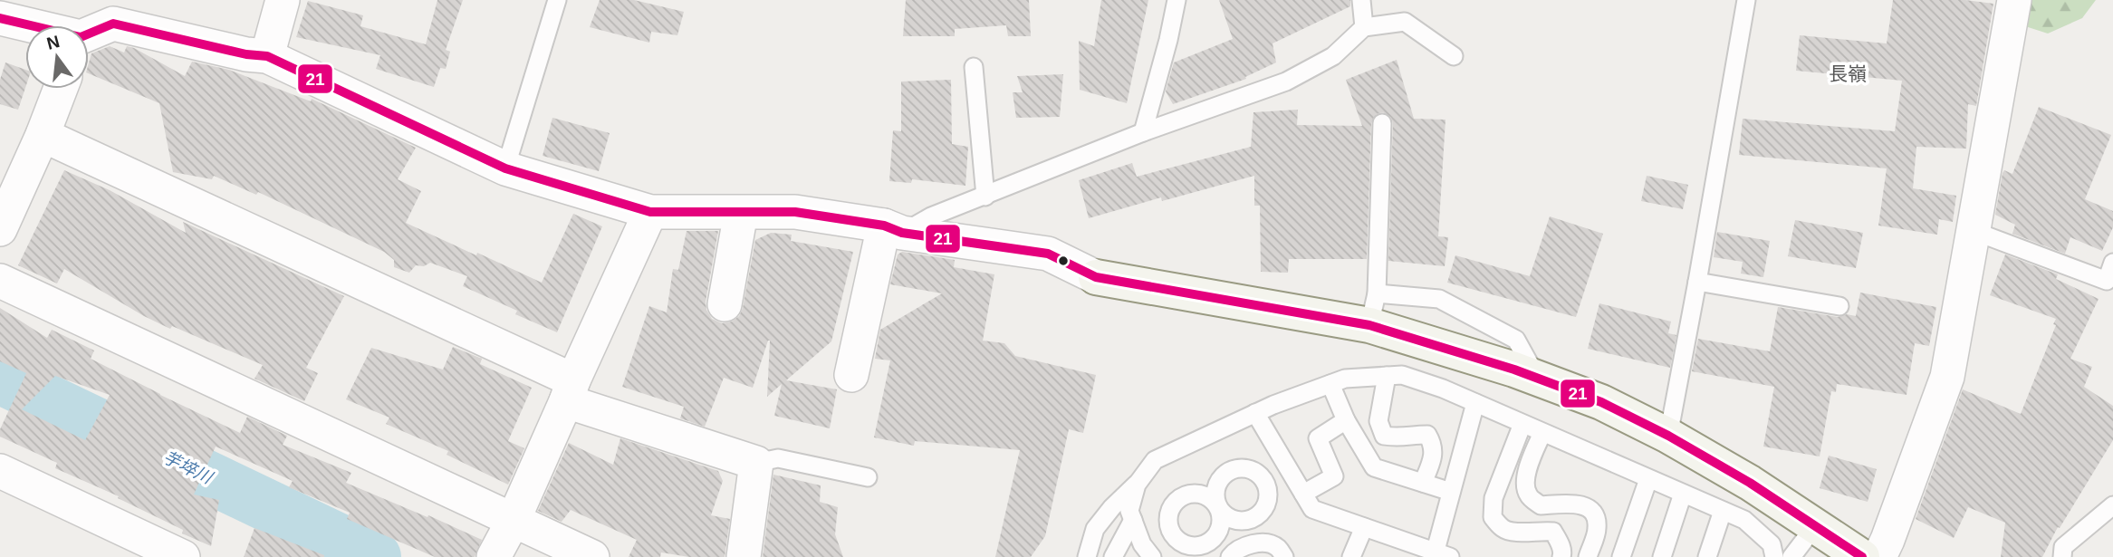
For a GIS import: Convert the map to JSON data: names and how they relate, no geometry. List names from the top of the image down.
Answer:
{
  "districts": ["長嶺"],
  "water": ["芋埣川"],
  "lines": ["transit line 21"],
  "north": "top"
}
